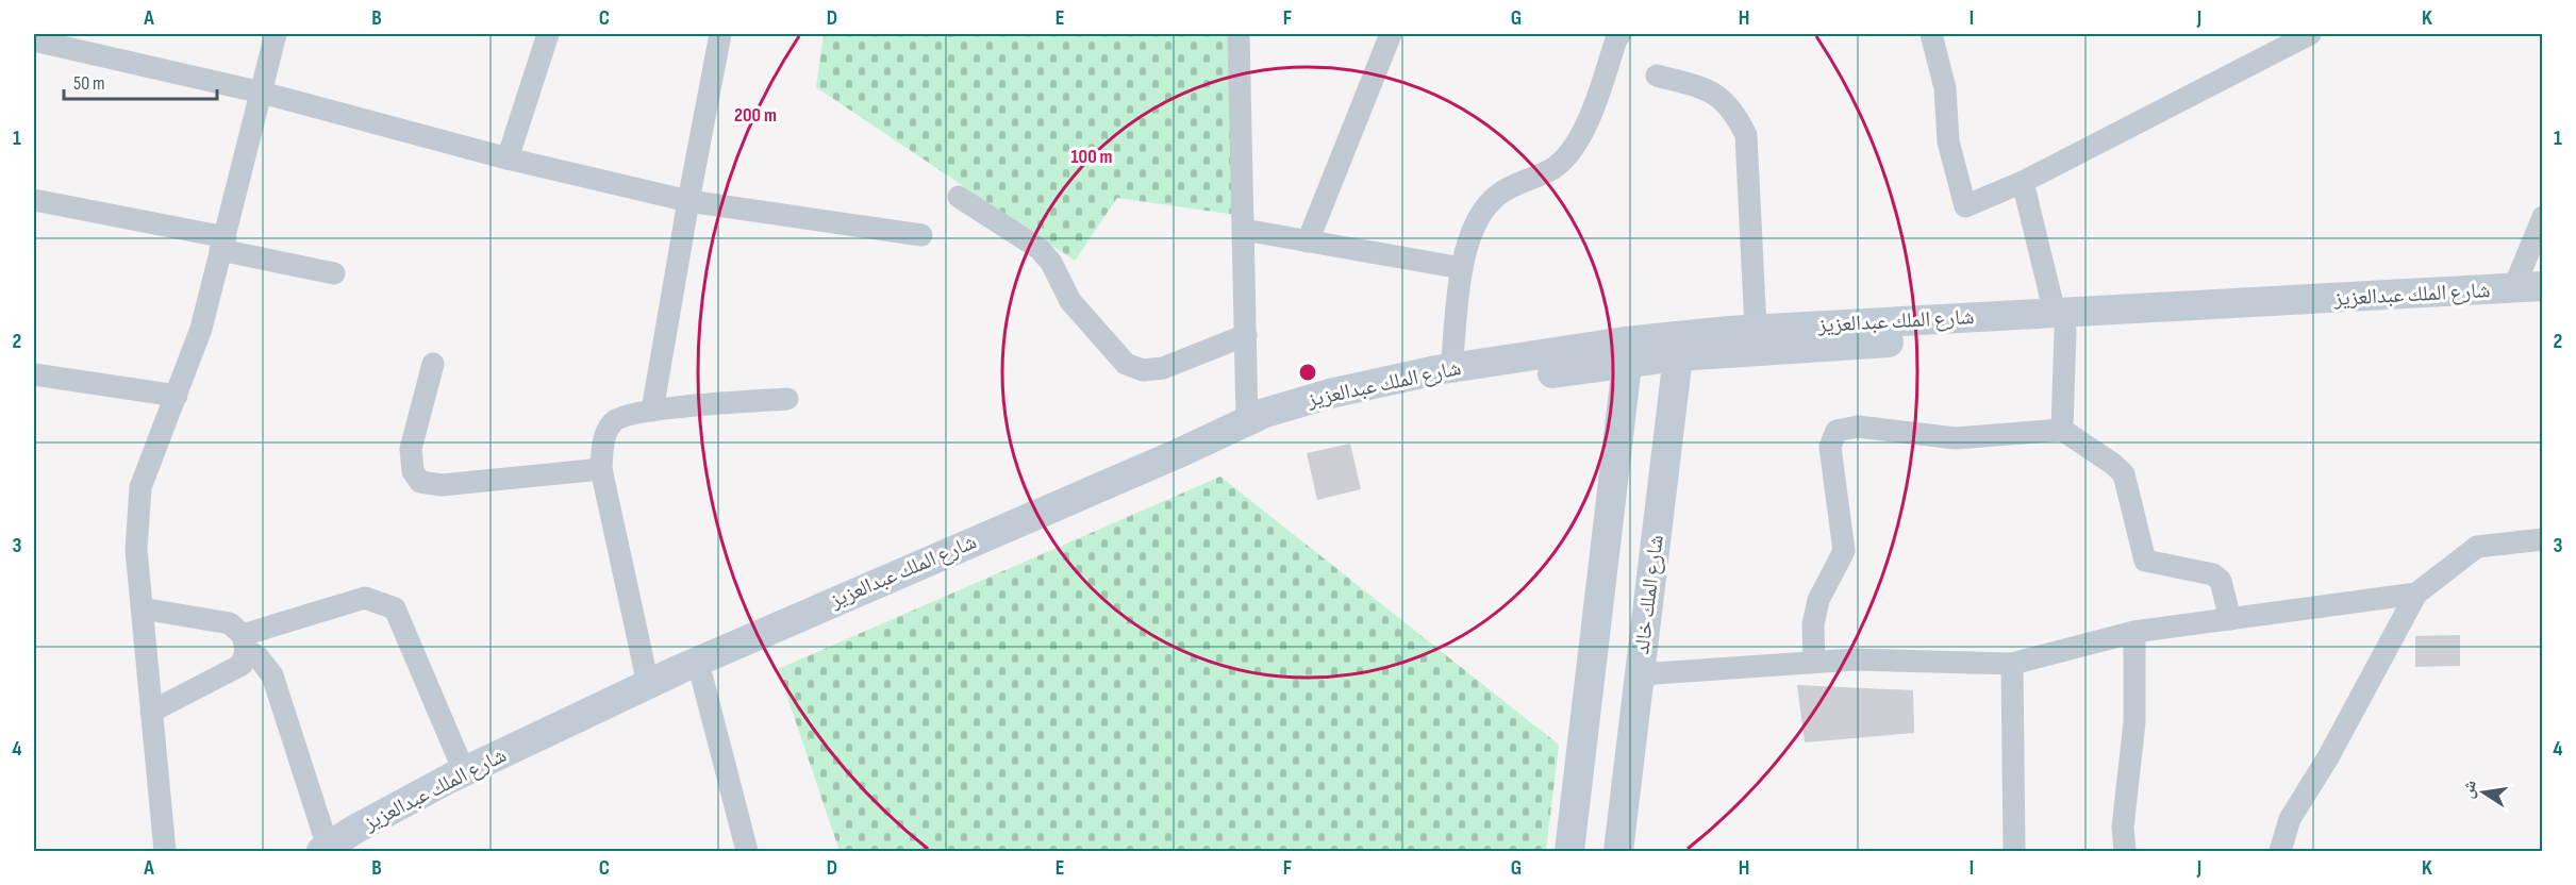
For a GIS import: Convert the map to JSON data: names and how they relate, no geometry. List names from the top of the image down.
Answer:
{
  "streets": {
    "street": ["شارع الملك عبدالعزيز", "شارع الملك خالد"]
  },
  "crossings": [
    ["شارع الملك عبدالعزيز", "شارع الملك خالد"]
  ],
  "scale_bar": "50 m",
  "north": "left",
  "grid": {
    "columns": [
      "A",
      "B",
      "C",
      "D",
      "E",
      "F",
      "G",
      "H",
      "I",
      "J",
      "K"
    ],
    "rows": [
      "1",
      "2",
      "3",
      "4"
    ]
  },
  "rings": ["200 m", "100 m"]
}
